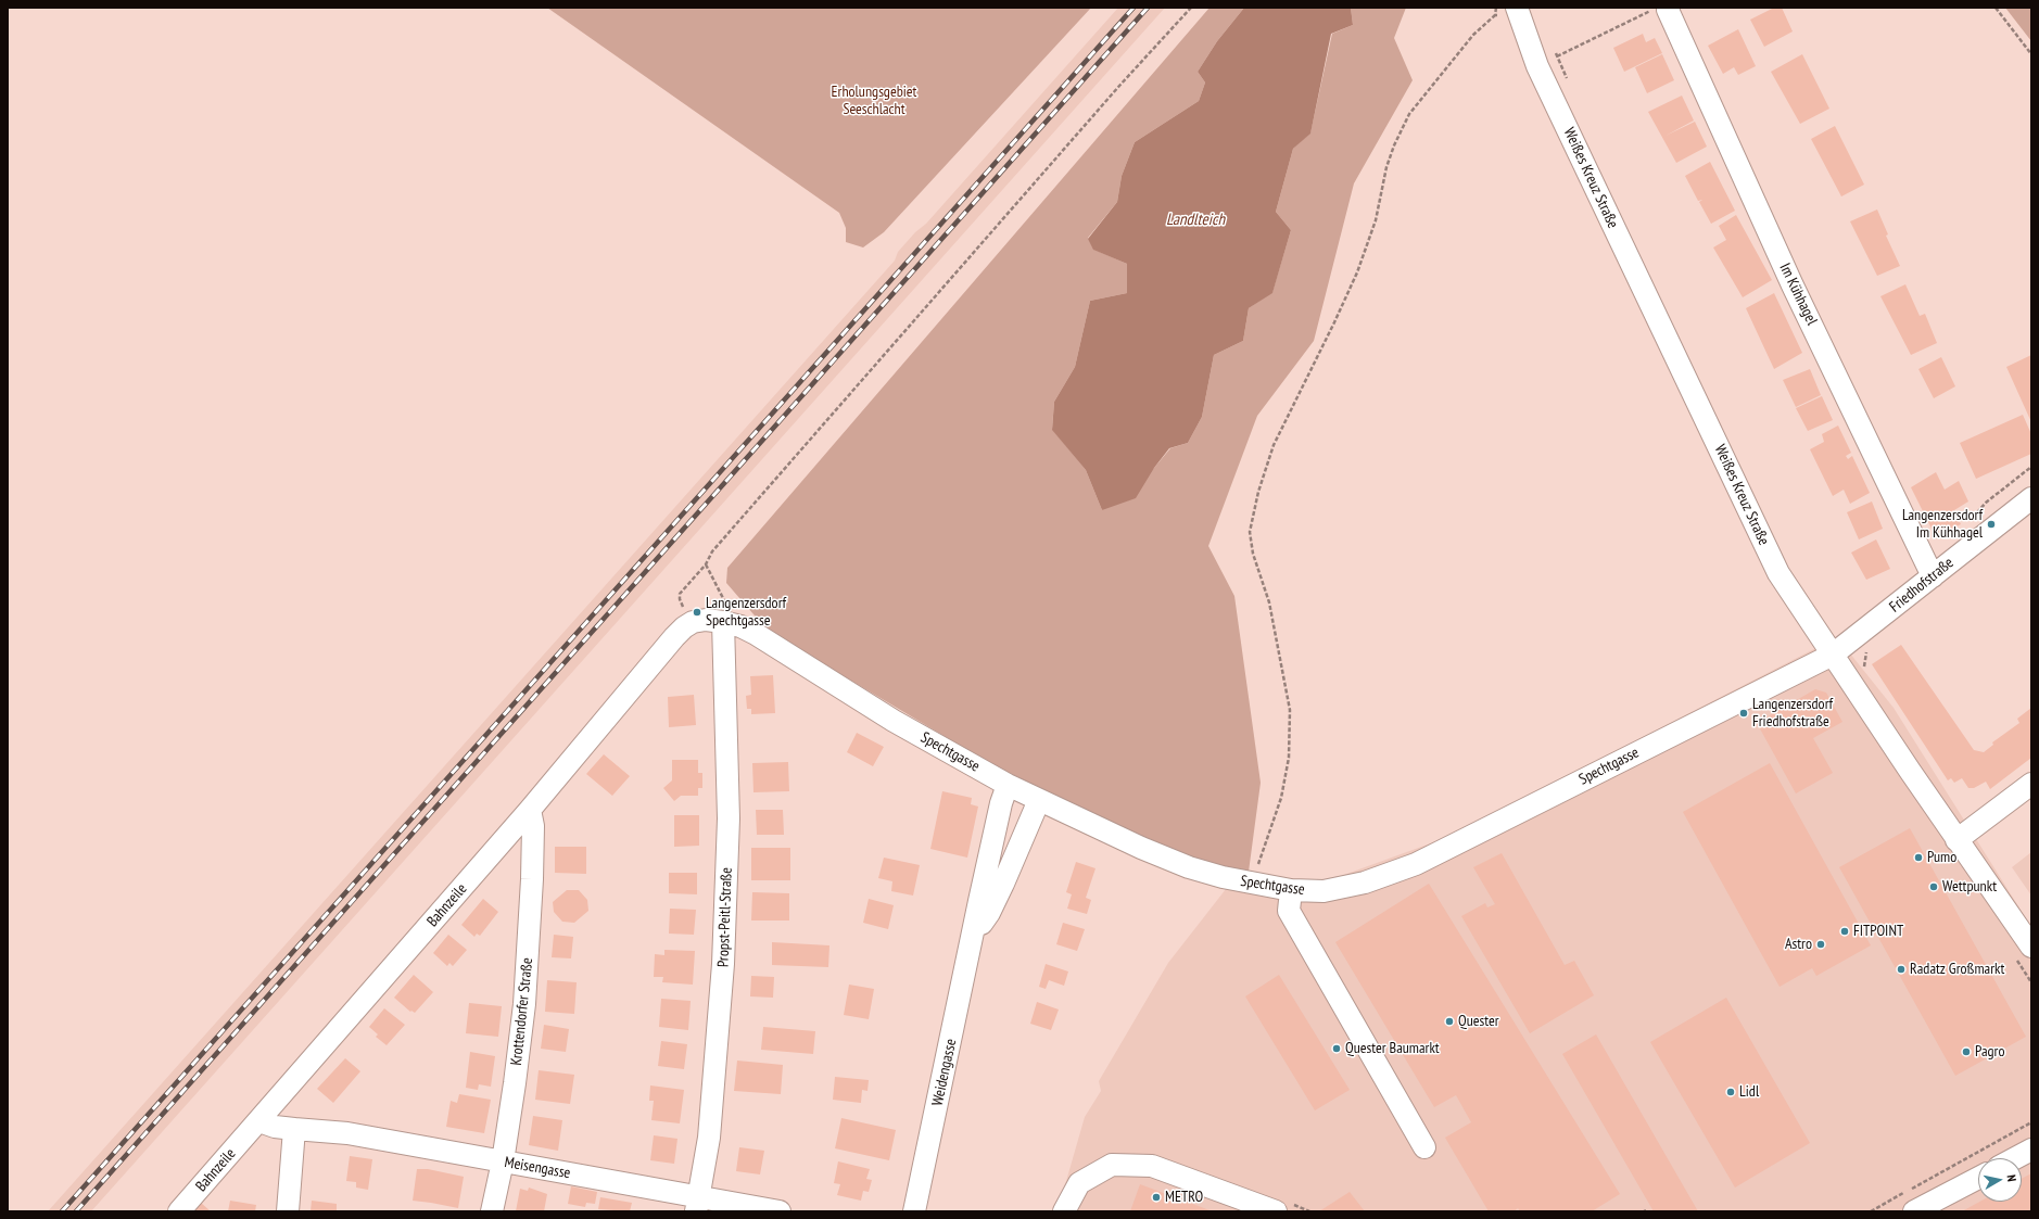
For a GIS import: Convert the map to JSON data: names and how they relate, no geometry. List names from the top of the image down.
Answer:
{
  "streets": {
    "street": [
      "Weißes Kreuz Straße",
      "Im Kühhagel",
      "Friedhofstraße",
      "Spechtgasse",
      "Bahnzeile",
      "Propst-Peitl-Straße",
      "Krottendorfer Straße",
      "Weidengasse",
      "Meisengasse"
    ]
  },
  "crossings": [
    ["Weißes Kreuz Straße", "Friedhofstraße"],
    ["Weißes Kreuz Straße", "Spechtgasse"],
    ["Im Kühhagel", "Friedhofstraße"],
    ["Friedhofstraße", "Spechtgasse"],
    ["Spechtgasse", "Propst-Peitl-Straße"],
    ["Spechtgasse", "Weidengasse"],
    ["Bahnzeile", "Krottendorfer Straße"],
    ["Bahnzeile", "Meisengasse"],
    ["Propst-Peitl-Straße", "Meisengasse"],
    ["Krottendorfer Straße", "Meisengasse"]
  ],
  "water": ["Landlteich"],
  "parks": ["Erholungsgebiet Seeschlacht"],
  "places": [
    "Langenzersdorf Im Kühhagel",
    "Langenzersdorf Spechtgasse",
    "Langenzersdorf Friedhofstraße",
    "Pumo",
    "Wettpunkt",
    "FITPOINT",
    "Astro",
    "Radatz Großmarkt",
    "Quester",
    "Quester Baumarkt",
    "Pagro",
    "Lidl",
    "METRO"
  ],
  "north": "right"
}
